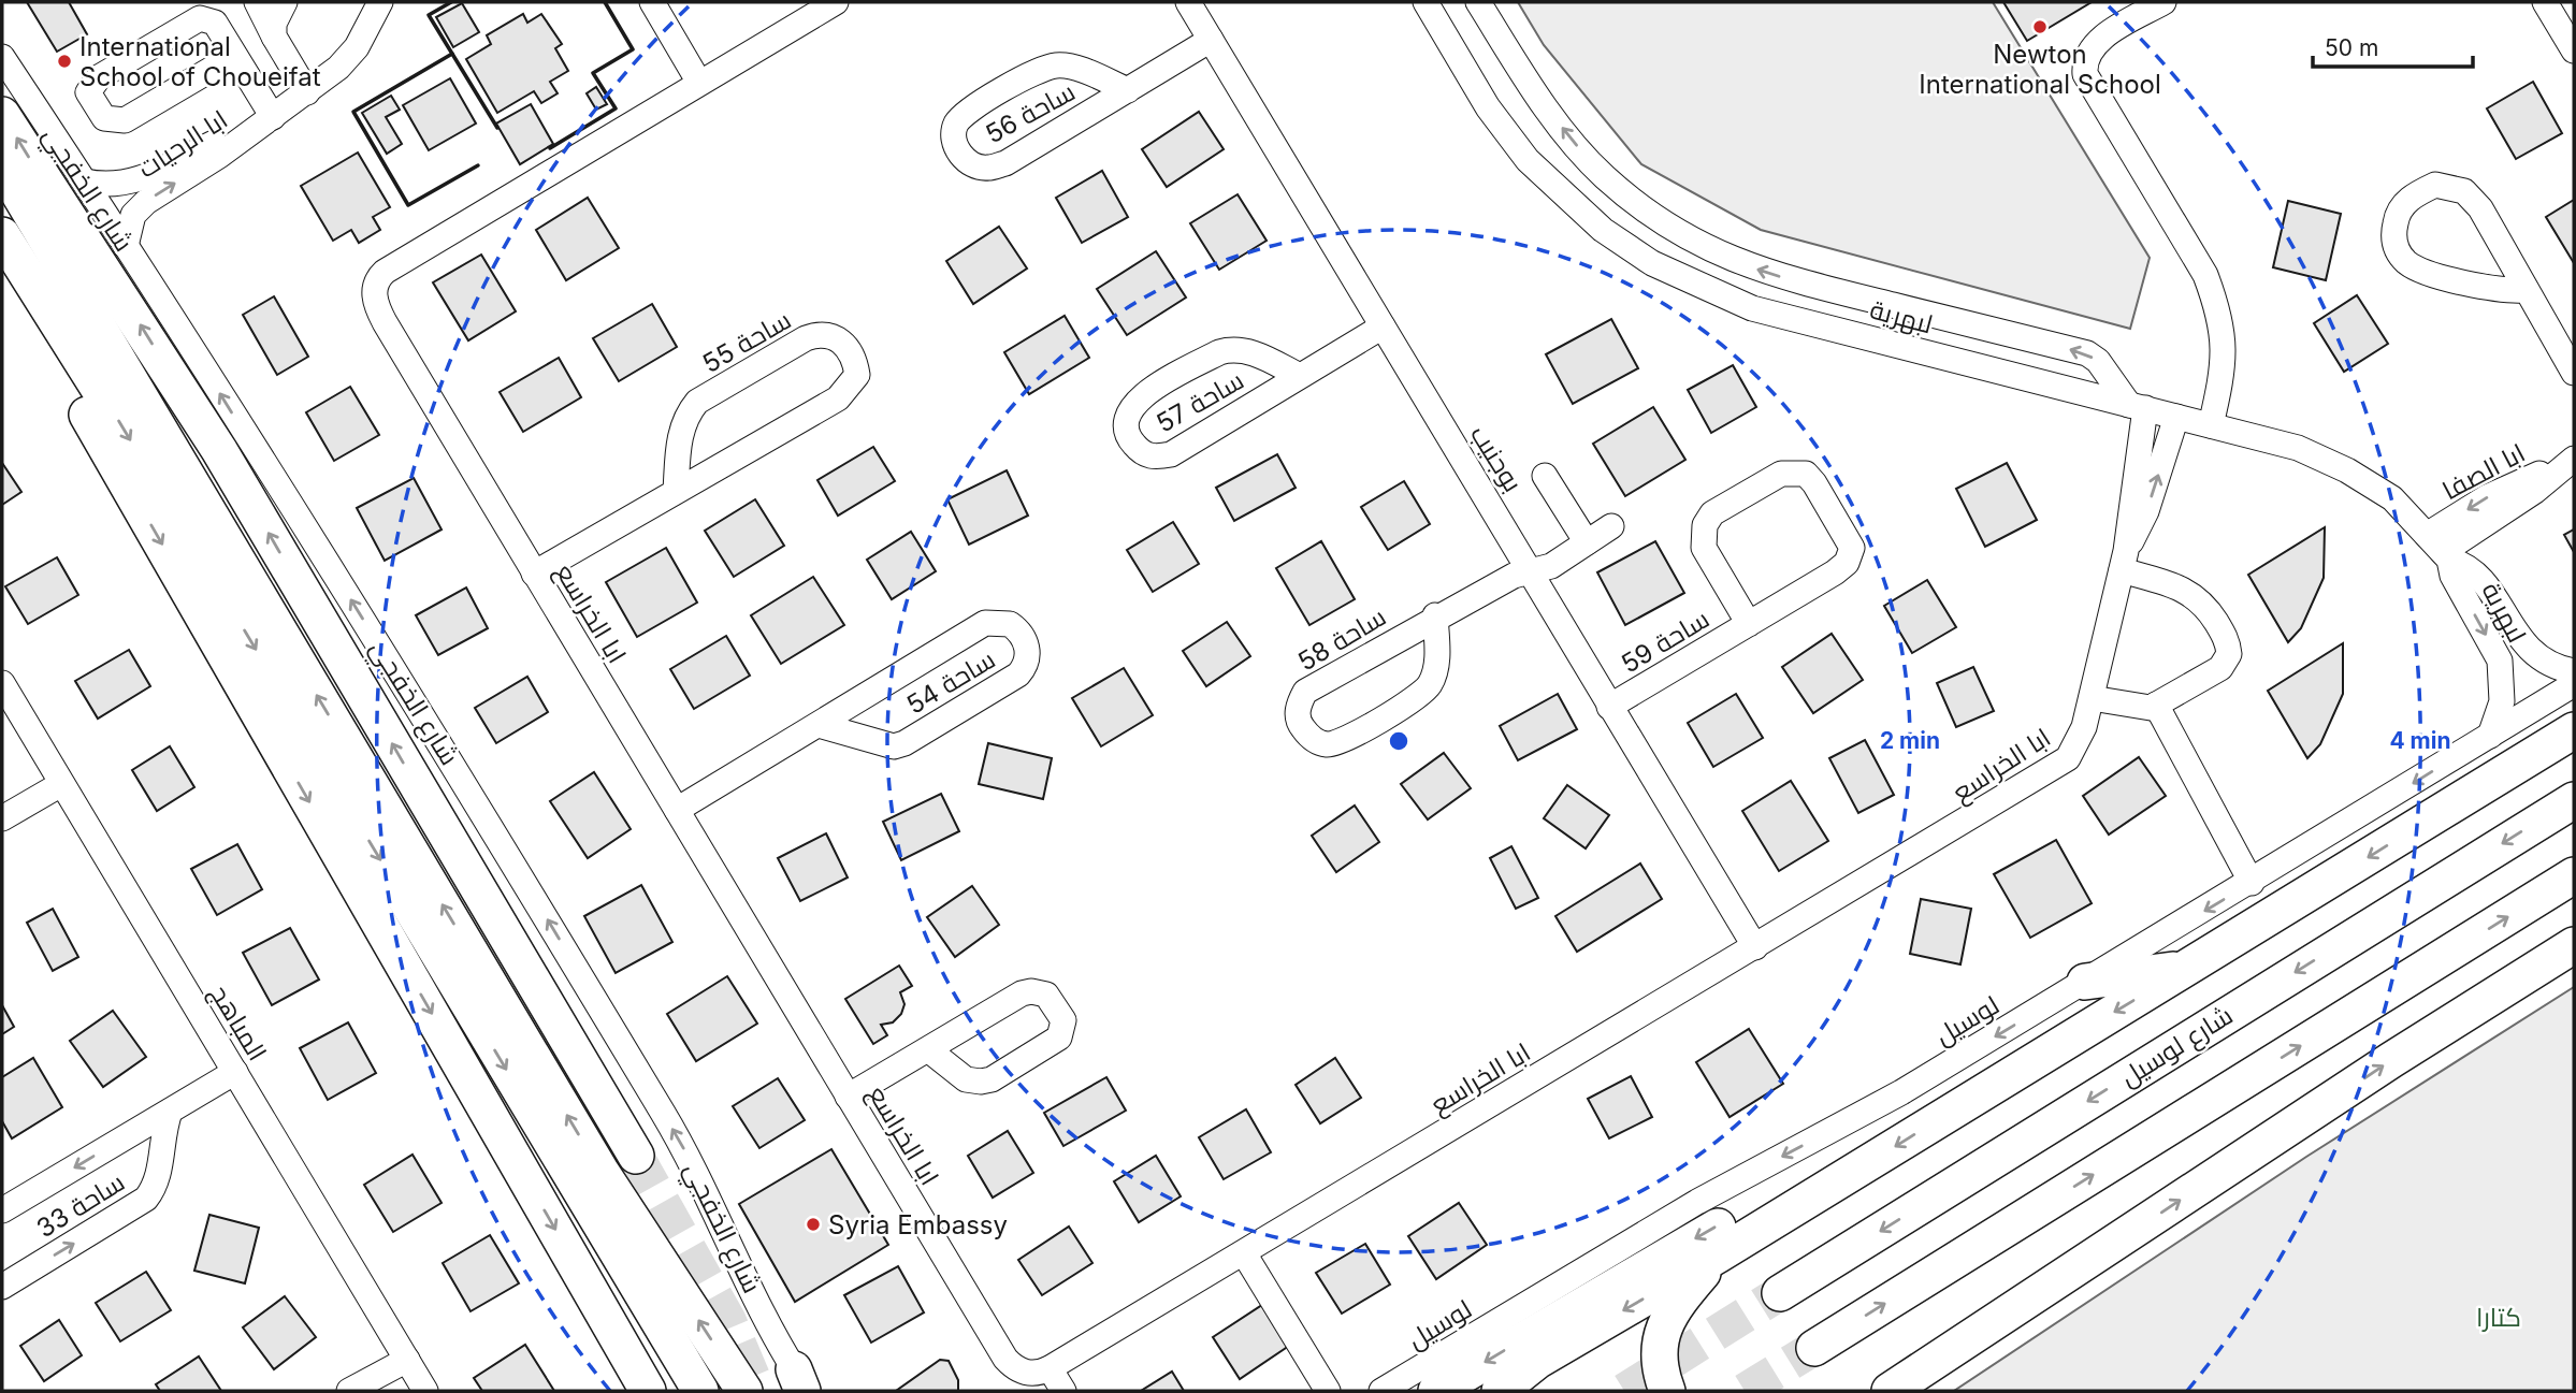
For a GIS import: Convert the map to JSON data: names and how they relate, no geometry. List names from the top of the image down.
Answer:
{
  "streets": {
    "highway": ["شارع لوسيل"],
    "street": [
      "ساحة 56",
      "ابا الرحيات",
      "شارع الخفجي",
      "لبهرية",
      "ساحة 55",
      "ساحة 57",
      "بوجنيب",
      "ابا الصفا",
      "ابا الخراسع",
      "ساحة 58",
      "ساحة 59",
      "ساحة 54",
      "لوسيل",
      "المباهج",
      "ساحة 33"
    ]
  },
  "crossings": [
    ["ساحة 56", "بوجنيب"],
    ["ابا الرحيات", "شارع الخفجي"],
    ["لبهرية", "ابا الصفا"],
    ["لبهرية", "ابا الخراسع"],
    ["لبهرية", "لوسيل"],
    ["ساحة 55", "ابا الخراسع"],
    ["ساحة 57", "بوجنيب"],
    ["بوجنيب", "ابا الخراسع"],
    ["بوجنيب", "ساحة 58"],
    ["بوجنيب", "ساحة 59"],
    ["ابا الخراسع", "ساحة 54"],
    ["المباهج", "ساحة 33"]
  ],
  "one_way": ["شارع الخفجي", "لوسيل"],
  "parks": ["كتارا"],
  "places": ["Newton International School", "International School of Choueifat", "Syria Embassy"],
  "scale_bar": "50 m",
  "rings": ["2 min", "4 min"]
}
